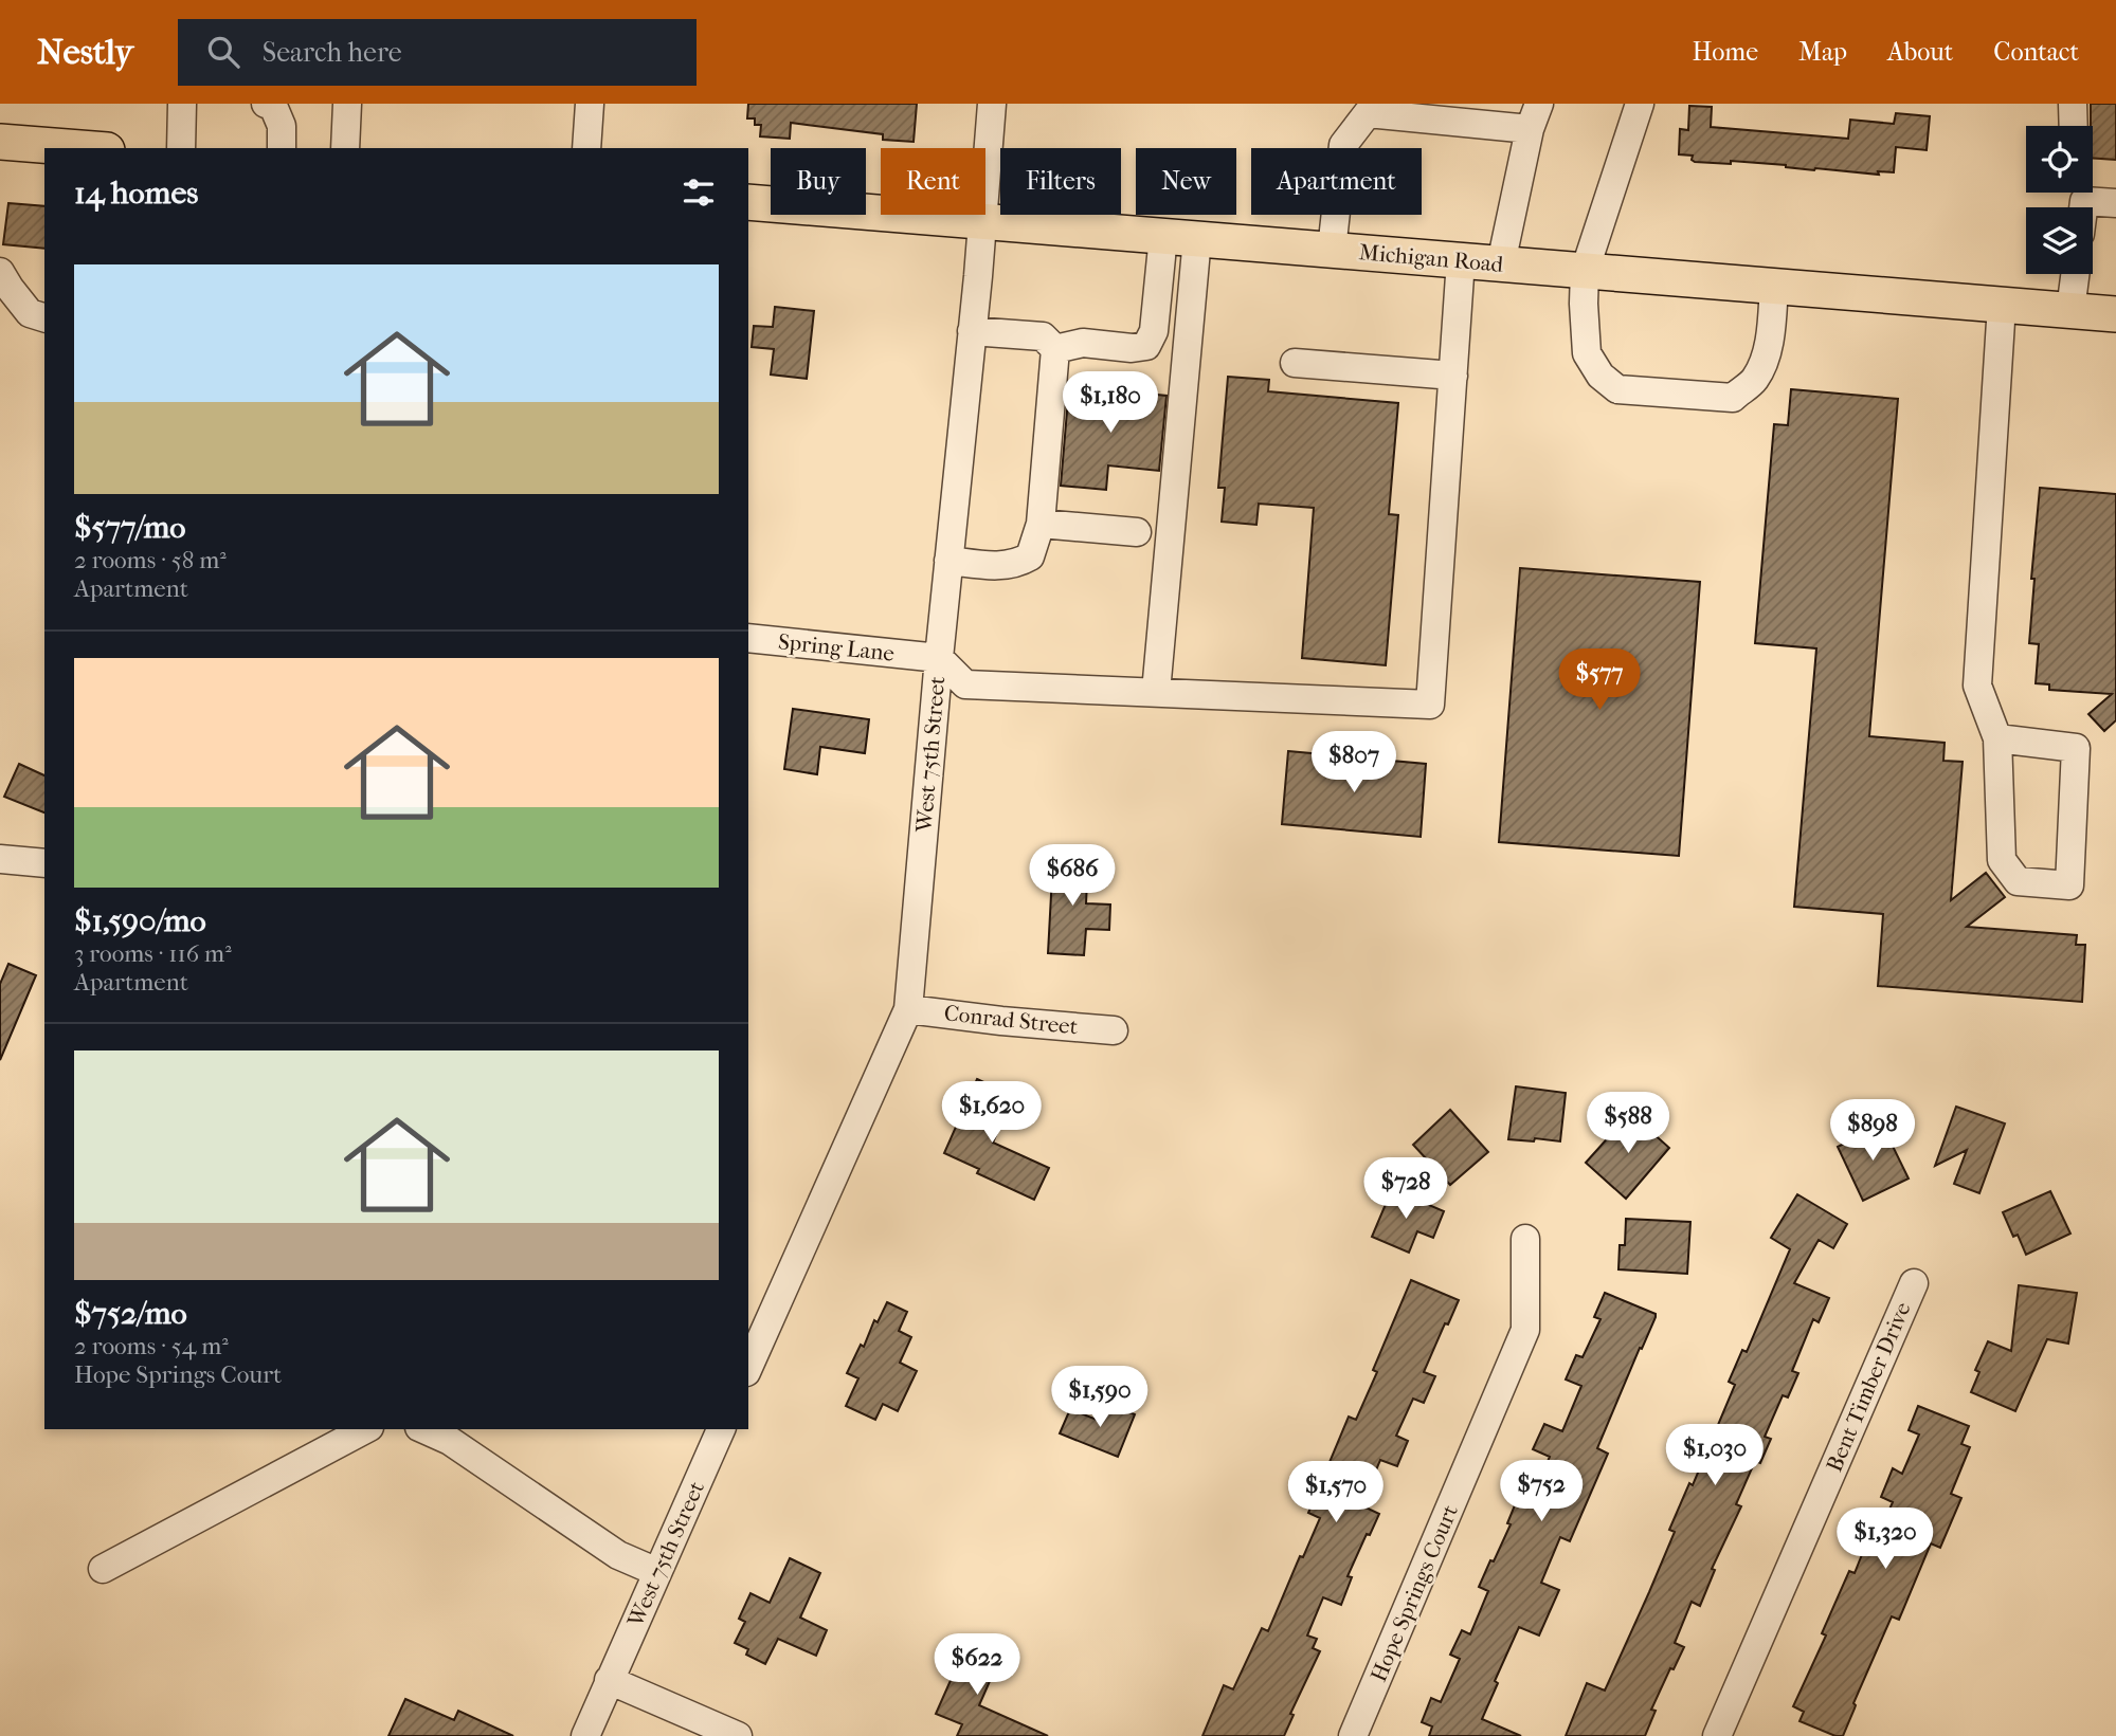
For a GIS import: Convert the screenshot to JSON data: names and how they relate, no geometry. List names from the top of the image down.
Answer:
{
  "streets": {
    "main road": ["Michigan Road"],
    "street": [
      "Spring Lane",
      "West 75th Street",
      "Conrad Street",
      "Bent Timber Drive",
      "Hope Springs Court"
    ]
  },
  "crossings": [
    ["Michigan Road", "West 75th Street"],
    ["Spring Lane", "West 75th Street"],
    ["West 75th Street", "Conrad Street"]
  ],
  "page": {
    "header": "Nestly",
    "search": "Search here",
    "nav": [
      "Home",
      "Map",
      "About",
      "Contact"
    ],
    "chip": [
      "Buy",
      "Rent",
      "Filters",
      "New",
      "Apartment"
    ],
    "heading": "14 homes",
    "list": [
      {
        "name": "$577/mo",
        "note": "2 rooms · 58 m² · Apartment"
      },
      {
        "name": "$1,590/mo",
        "note": "3 rooms · 116 m² · Apartment"
      },
      {
        "name": "$752/mo",
        "note": "2 rooms · 54 m² · Hope Springs Court"
      }
    ],
    "price": [
      "$1,180",
      "$577",
      "$807",
      "$686",
      "$1,620",
      "$588",
      "$898",
      "$728",
      "$1,590",
      "$1,030",
      "$752",
      "$1,570",
      "$1,320",
      "$622"
    ]
  }
}
